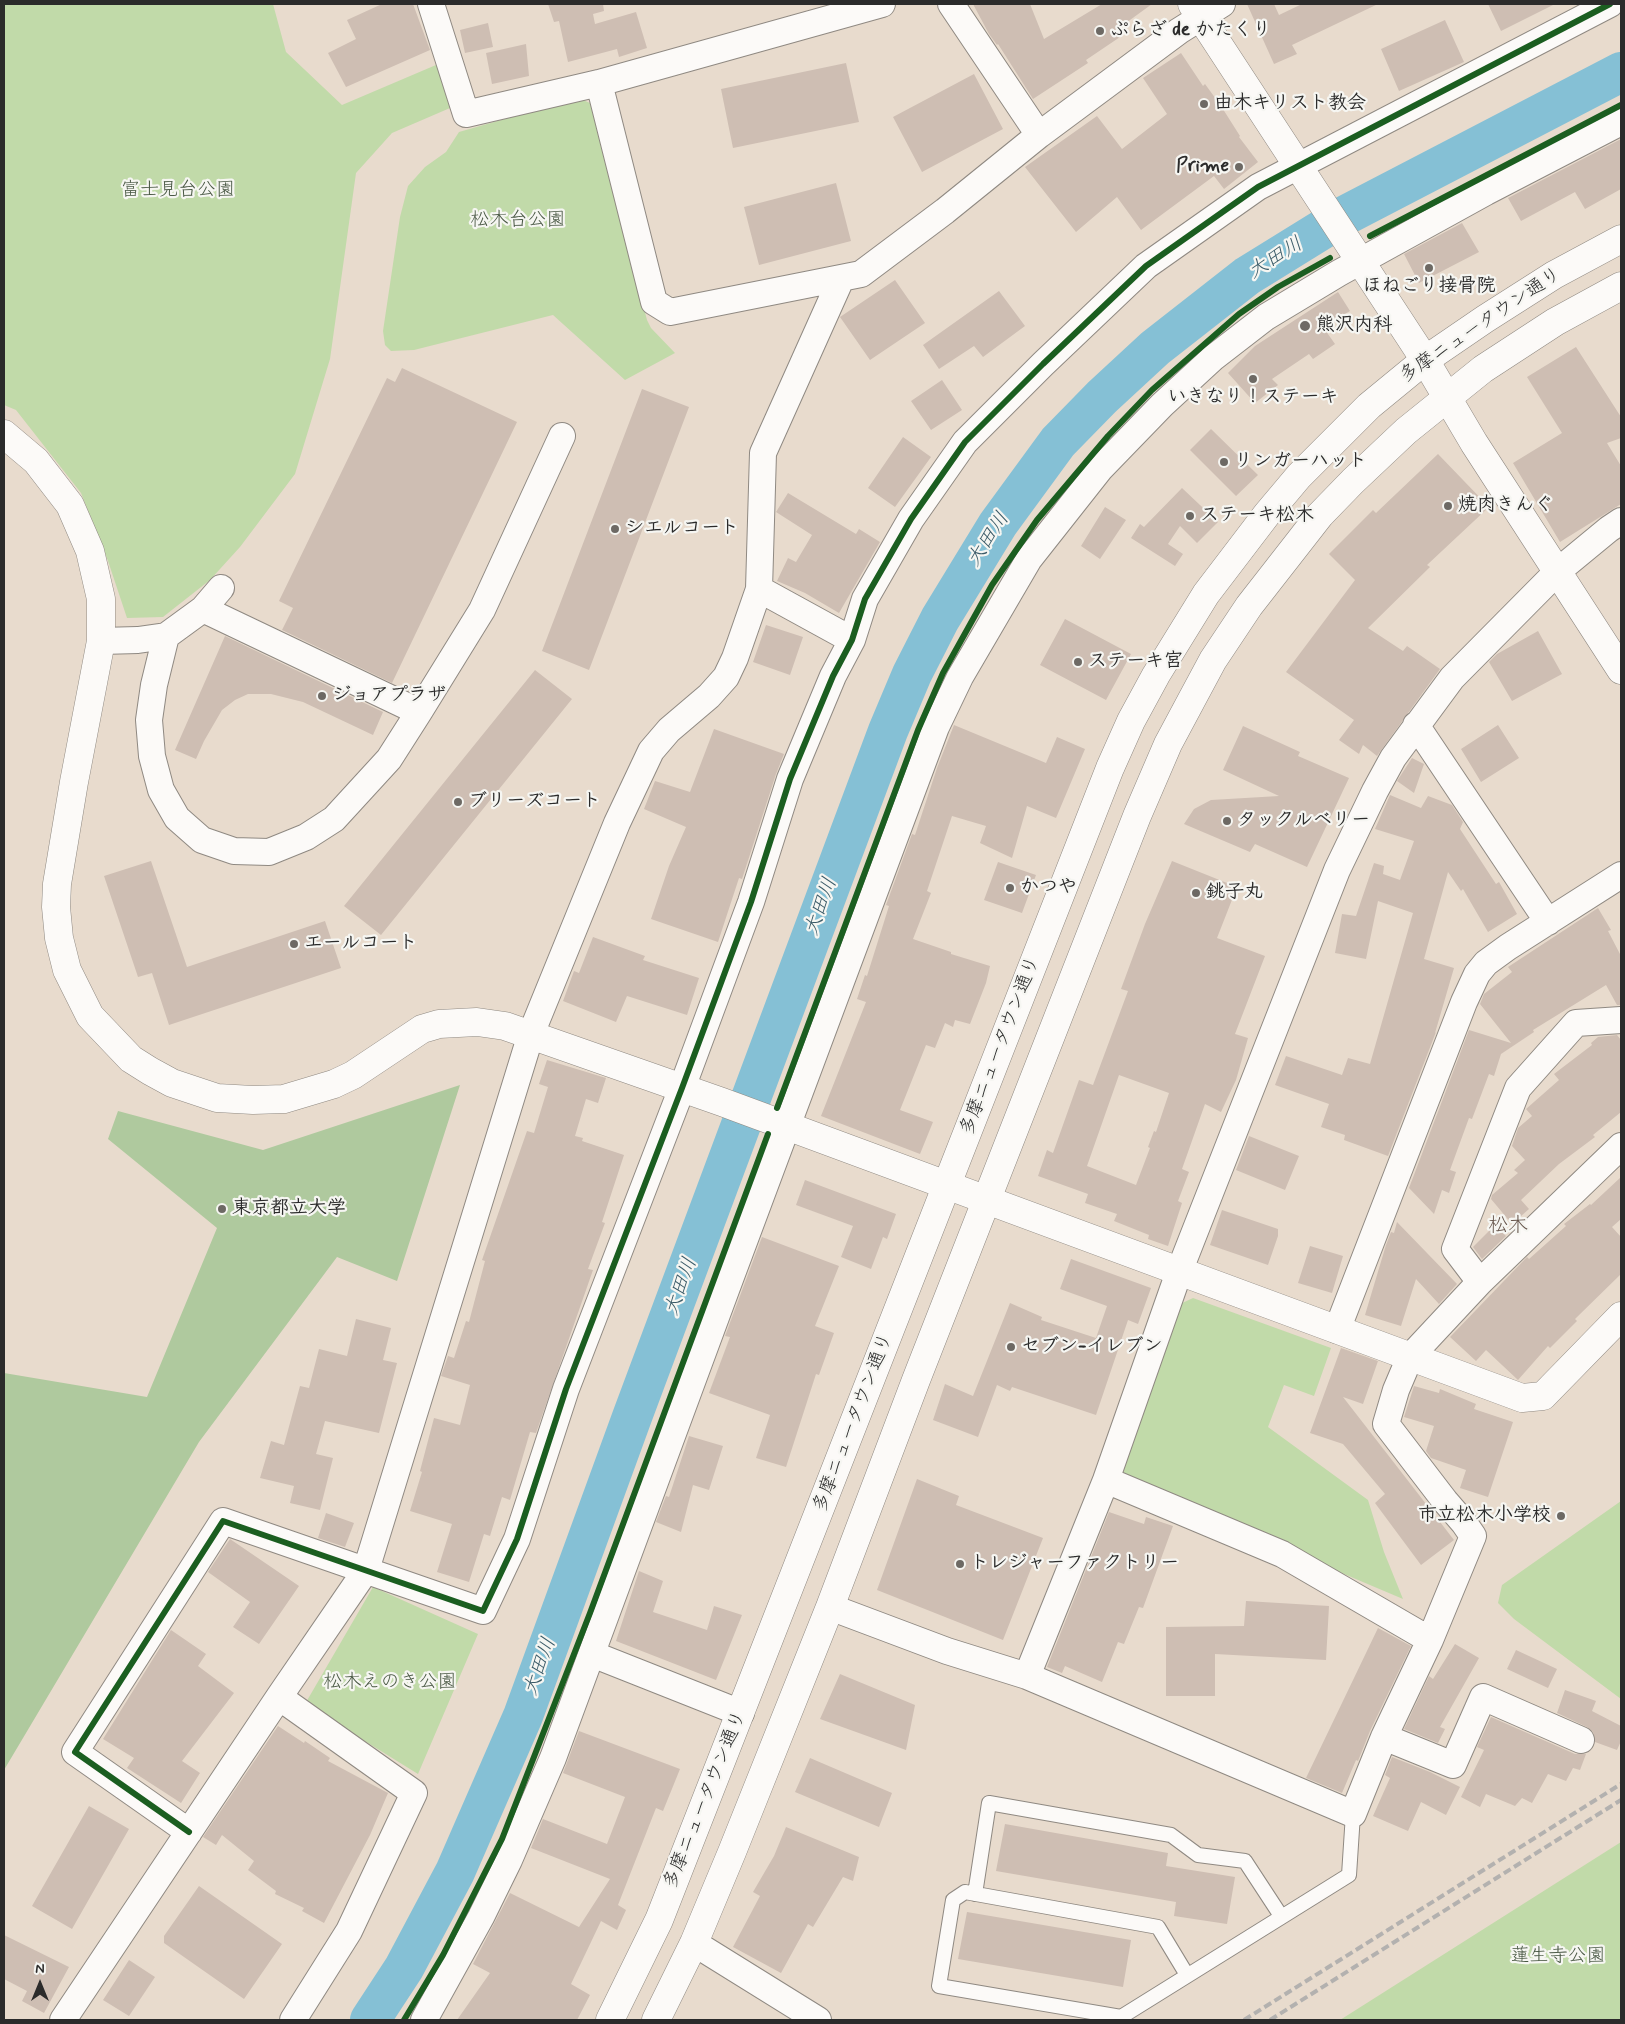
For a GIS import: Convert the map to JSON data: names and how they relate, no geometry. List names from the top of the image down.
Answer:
{
  "streets": {
    "main road": ["多摩ニュータウン通り"]
  },
  "districts": ["松木"],
  "water": ["大田川"],
  "parks": [
    "富士見台公園",
    "松木台公園",
    "松木えのき公園",
    "蓮生寺公園"
  ],
  "places": [
    "ぷらざ de かたくり",
    "由木キリスト教会",
    "Prime",
    "ほねごり接骨院",
    "熊沢内科",
    "いきなり！ステーキ",
    "リンガーハット",
    "焼肉きんぐ",
    "ステーキ松木",
    "シエルコート",
    "ステーキ宮",
    "ジョアプラザ",
    "ブリーズコート",
    "タックルベリー",
    "かつや",
    "銚子丸",
    "エールコート",
    "東京都立大学",
    "セブン-イレブン",
    "市立松木小学校",
    "トレジャーファクトリー"
  ],
  "north": "top"
}
